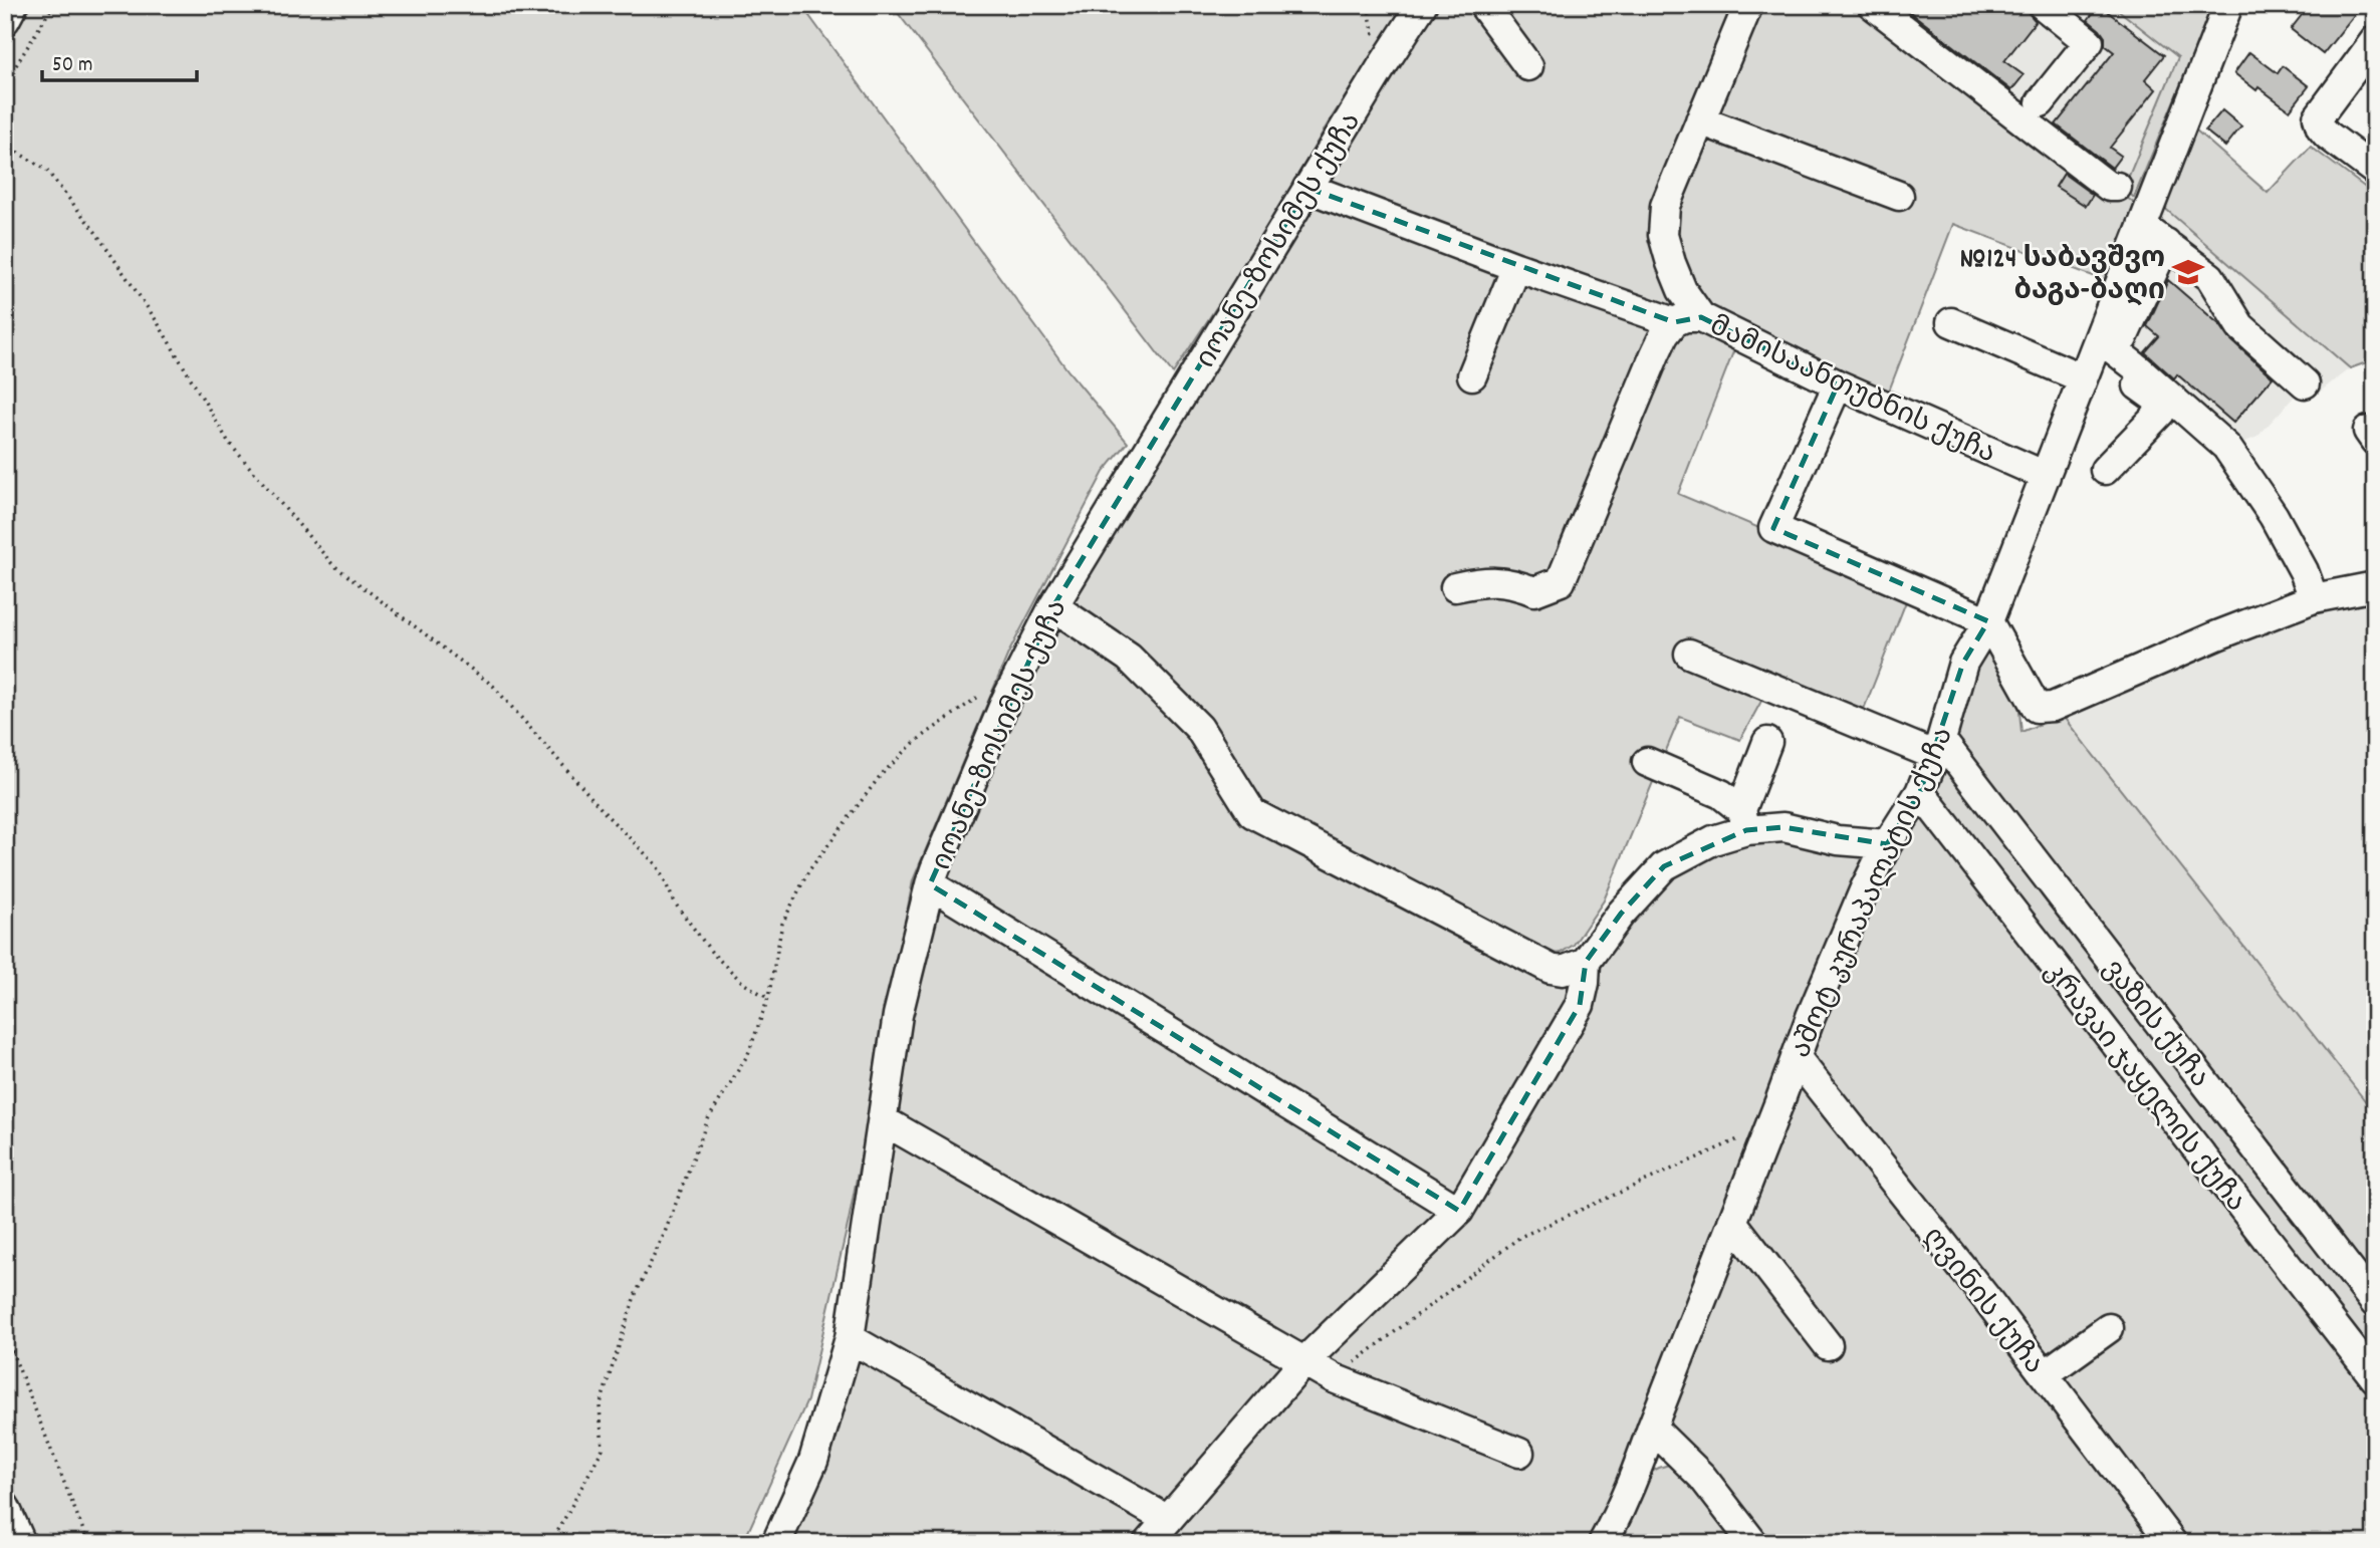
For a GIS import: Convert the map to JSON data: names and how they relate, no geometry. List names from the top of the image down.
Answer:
{
  "streets": {
    "street": [
      "იოანე-ზოსიმეს ქუჩა",
      "მამისაანთუბნის ქუჩა",
      "აშოტ კურაპალატის ქუჩა",
      "ვაზის ქუჩა",
      "კრავაი ჯაყელის ქუჩა",
      "ღვინის ქუჩა"
    ]
  },
  "crossings": [
    ["მამისაანთუბნის ქუჩა", "აშოტ კურაპალატის ქუჩა"],
    ["აშოტ კურაპალატის ქუჩა", "ვაზის ქუჩა"],
    ["აშოტ კურაპალატის ქუჩა", "კრავაი ჯაყელის ქუჩა"],
    ["აშოტ კურაპალატის ქუჩა", "ღვინის ქუჩა"]
  ],
  "places": {
    "school or university": ["№124 საბავშვო ბაგა-ბაღი"]
  },
  "scale_bar": "50 m"
}
